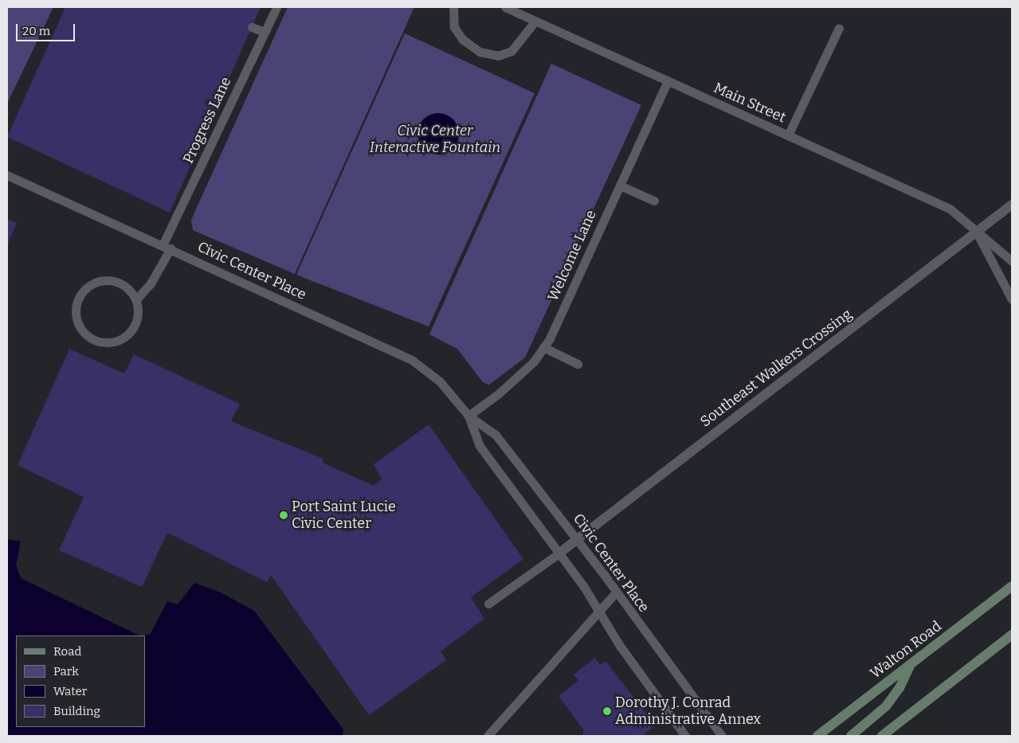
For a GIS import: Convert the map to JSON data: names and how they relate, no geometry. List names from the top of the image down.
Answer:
{
  "streets": {
    "main road": ["Walton Road"],
    "street": ["Southeast Walkers Crossing"],
    "lane": [
      "Main Street",
      "Progress Lane",
      "Welcome Lane",
      "Civic Center Place"
    ]
  },
  "crossings": [
    ["Main Street", "Welcome Lane"],
    ["Main Street", "Southeast Walkers Crossing"],
    ["Progress Lane", "Civic Center Place"],
    ["Welcome Lane", "Civic Center Place"],
    ["Civic Center Place", "Southeast Walkers Crossing"]
  ],
  "parks": ["Civic Center Interactive Fountain"],
  "places": ["Port Saint Lucie Civic Center", "Dorothy J. Conrad Administrative Annex"],
  "legend": [
    "Road",
    "Park",
    "Water",
    "Building"
  ],
  "scale_bar": "20 m"
}
